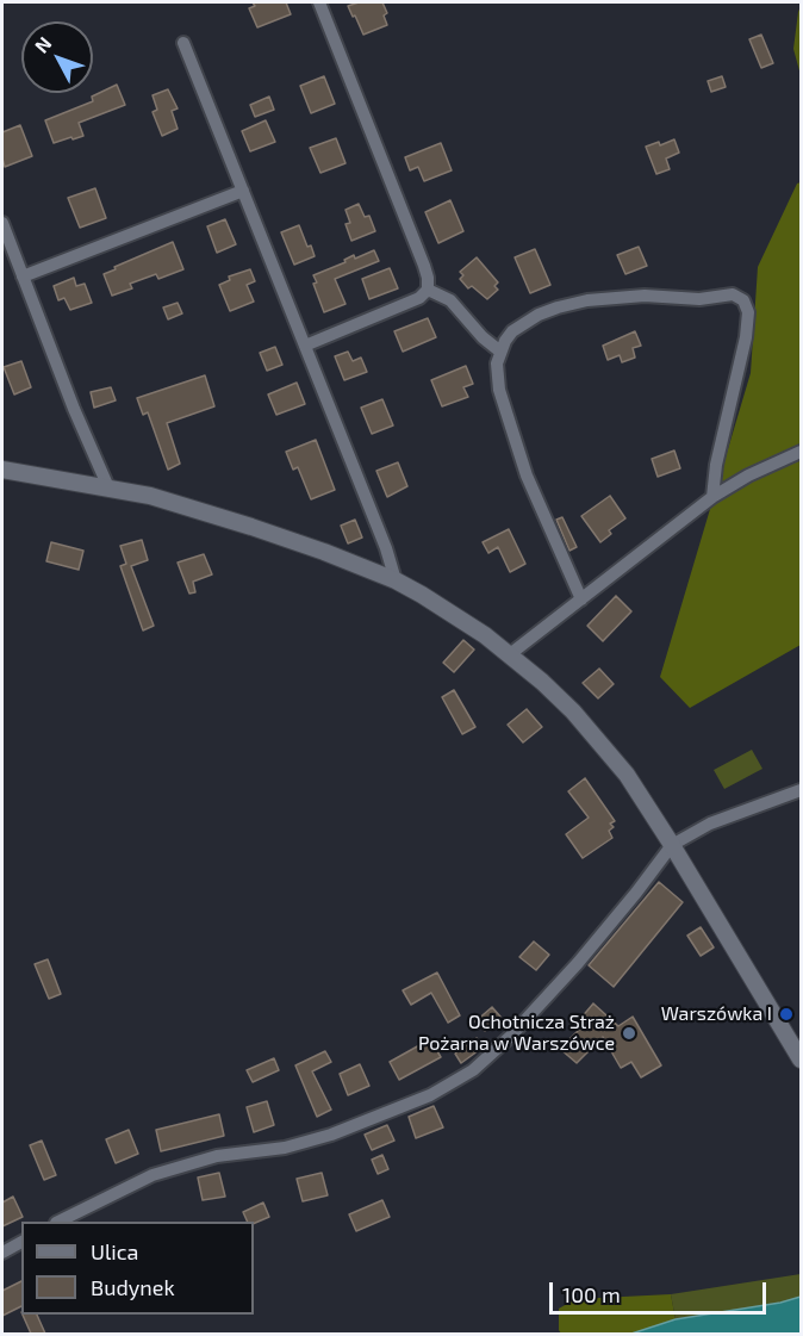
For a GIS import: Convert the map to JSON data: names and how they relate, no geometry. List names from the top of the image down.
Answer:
{
  "places": ["Warszówka I", "Ochotnicza Straż Pożarna w Warszówce"],
  "legend": ["Ulica", "Budynek"],
  "scale_bar": "100 m",
  "north": "top left"
}
